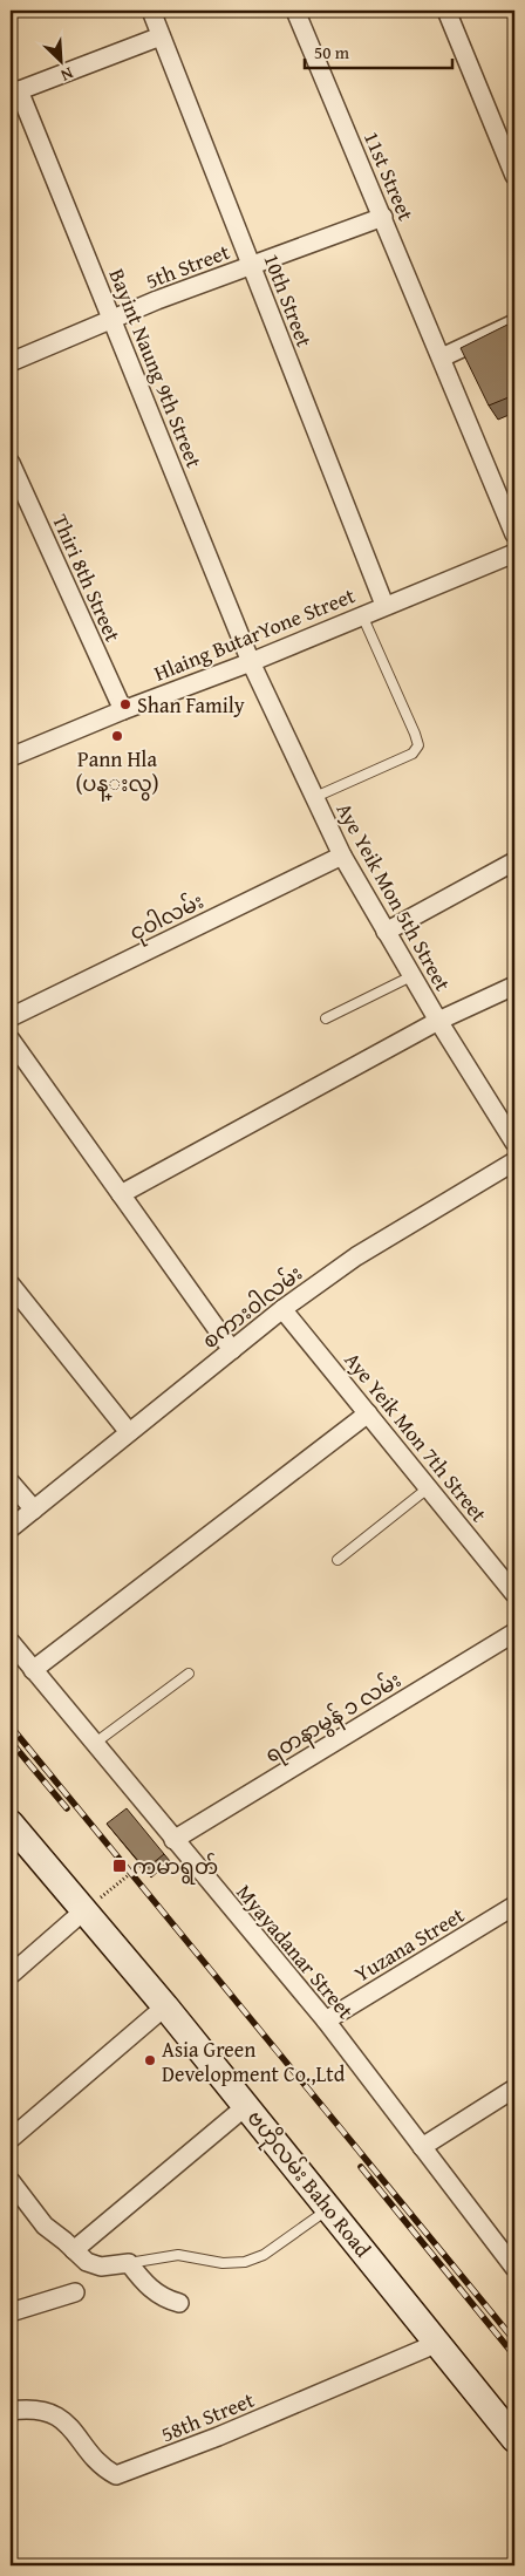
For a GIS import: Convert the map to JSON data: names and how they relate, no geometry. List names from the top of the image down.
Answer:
{
  "streets": {
    "main road": ["ဗဟိုလမ်း Baho Road"],
    "street": [
      "11st Street",
      "5th Street",
      "10th Street",
      "Bayint Naung 9th Street",
      "Thiri 8th Street",
      "Hlaing ButarYone Street",
      "Aye Yeik Mon 5th Street",
      "ငုဝါလမ်း",
      "စကား၀ါလမ်း",
      "Aye Yeik Mon 7th Street",
      "ရတနာမွန် ၁ လမ်း",
      "Yuzana Street",
      "Myayadanar Street",
      "58th Street"
    ]
  },
  "crossings": [
    ["11st Street", "5th Street"],
    ["5th Street", "10th Street"],
    ["5th Street", "Bayint Naung 9th Street"],
    ["10th Street", "Hlaing ButarYone Street"],
    ["Bayint Naung 9th Street", "Hlaing ButarYone Street"],
    ["Bayint Naung 9th Street", "Aye Yeik Mon 5th Street"],
    ["Thiri 8th Street", "Hlaing ButarYone Street"],
    ["Hlaing ButarYone Street", "Aye Yeik Mon 5th Street"],
    ["Aye Yeik Mon 5th Street", "ငုဝါလမ်း"],
    ["စကား၀ါလမ်း", "Aye Yeik Mon 7th Street"],
    ["ရတနာမွန် ၁ လမ်း", "Myayadanar Street"],
    ["Yuzana Street", "Myayadanar Street"],
    ["ဗဟိုလမ်း Baho Road", "58th Street"]
  ],
  "places": {
    "other": ["Shan Family", "Pann Hla (ပန္းလွ)", "Asia Green Development Co.,Ltd"],
    "transit": ["ကမာရွတ်"]
  },
  "scale_bar": "50 m",
  "north": "bottom right"
}
